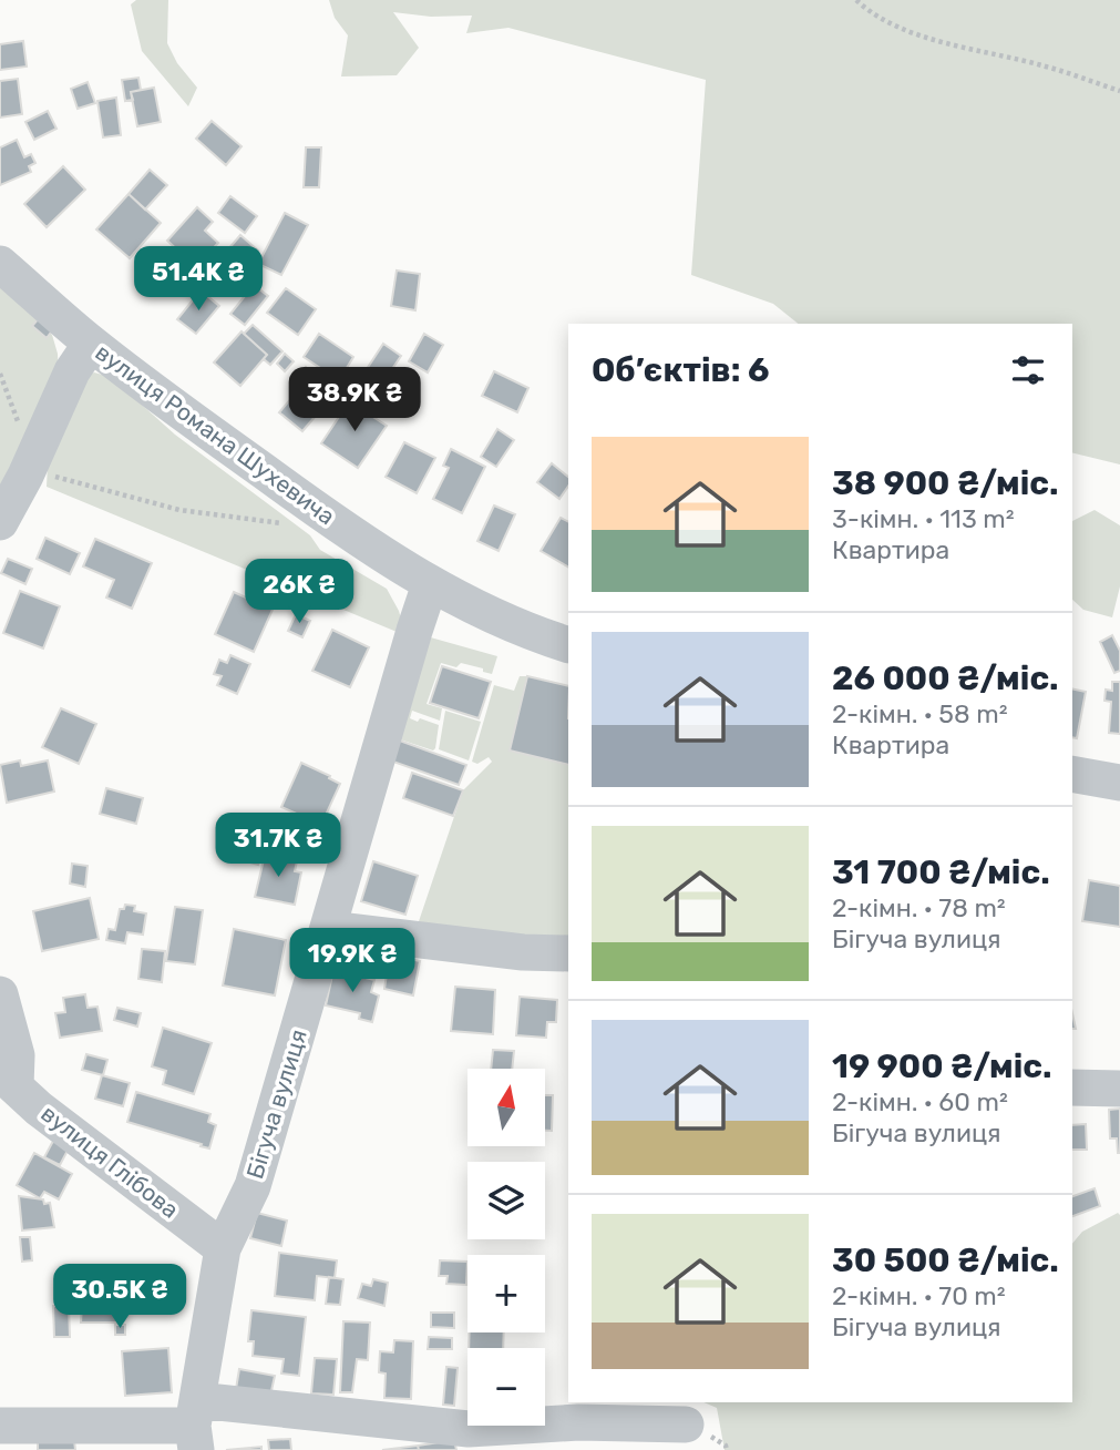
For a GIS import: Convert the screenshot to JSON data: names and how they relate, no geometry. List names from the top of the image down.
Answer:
{
  "streets": {
    "street": ["вулиця Романа Шухевича", "Бігуча вулиця", "вулиця Глібова"]
  },
  "crossings": [
    ["вулиця Романа Шухевича", "Бігуча вулиця"],
    ["Бігуча вулиця", "вулиця Глібова"]
  ],
  "north": "top",
  "page": {
    "price": [
      "51.4K ₴",
      "38.9K ₴",
      "26K ₴",
      "31.7K ₴",
      "19.9K ₴",
      "30.5K ₴"
    ],
    "heading": "Об’єктів: 6",
    "list": [
      {
        "name": "38 900 ₴/міс.",
        "note": "3-кімн. · 113 m² · Квартира"
      },
      {
        "name": "26 000 ₴/міс.",
        "note": "2-кімн. · 58 m² · Квартира"
      },
      {
        "name": "31 700 ₴/міс.",
        "note": "2-кімн. · 78 m² · Бігуча вулиця"
      },
      {
        "name": "19 900 ₴/міс.",
        "note": "2-кімн. · 60 m² · Бігуча вулиця"
      },
      {
        "name": "30 500 ₴/міс.",
        "note": "2-кімн. · 70 m² · Бігуча вулиця"
      }
    ],
    "map_buttons": ["+", "−"]
  }
}
